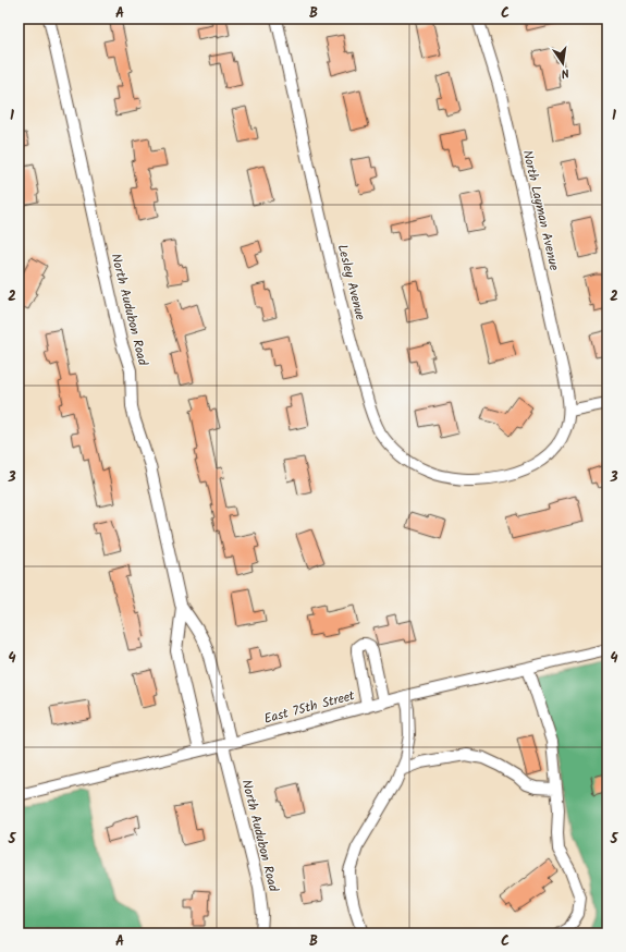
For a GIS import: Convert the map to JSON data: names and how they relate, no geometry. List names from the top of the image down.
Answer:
{
  "streets": {
    "street": [
      "North Layman Avenue",
      "Lesley Avenue",
      "North Audubon Road",
      "East 75th Street"
    ]
  },
  "crossings": [
    ["North Layman Avenue", "Lesley Avenue"],
    ["North Audubon Road", "East 75th Street"]
  ],
  "north": "bottom",
  "grid": {
    "columns": ["A", "B", "C"],
    "rows": [
      "1",
      "2",
      "3",
      "4",
      "5"
    ]
  }
}
